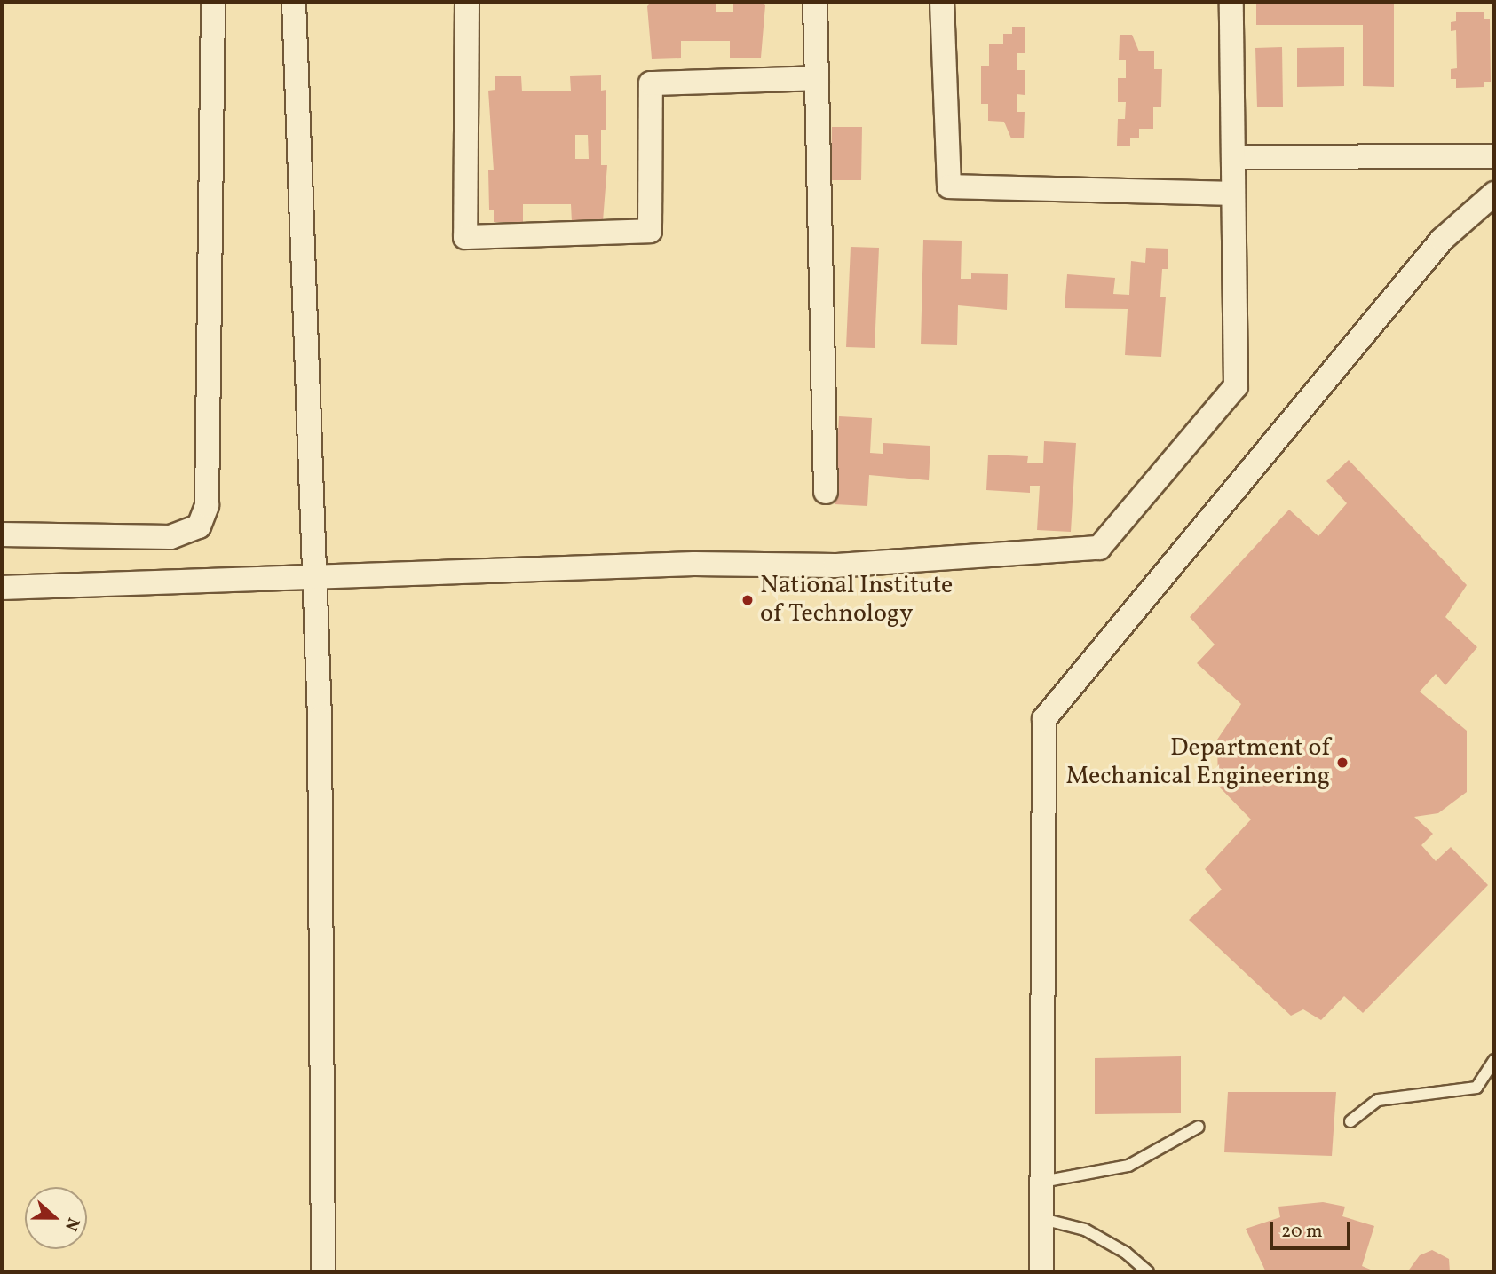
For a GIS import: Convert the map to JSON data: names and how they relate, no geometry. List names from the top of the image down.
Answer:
{
  "places": ["National Institute of Technology", "Department of Mechanical Engineering"],
  "scale_bar": "20 m",
  "north": "right"
}
